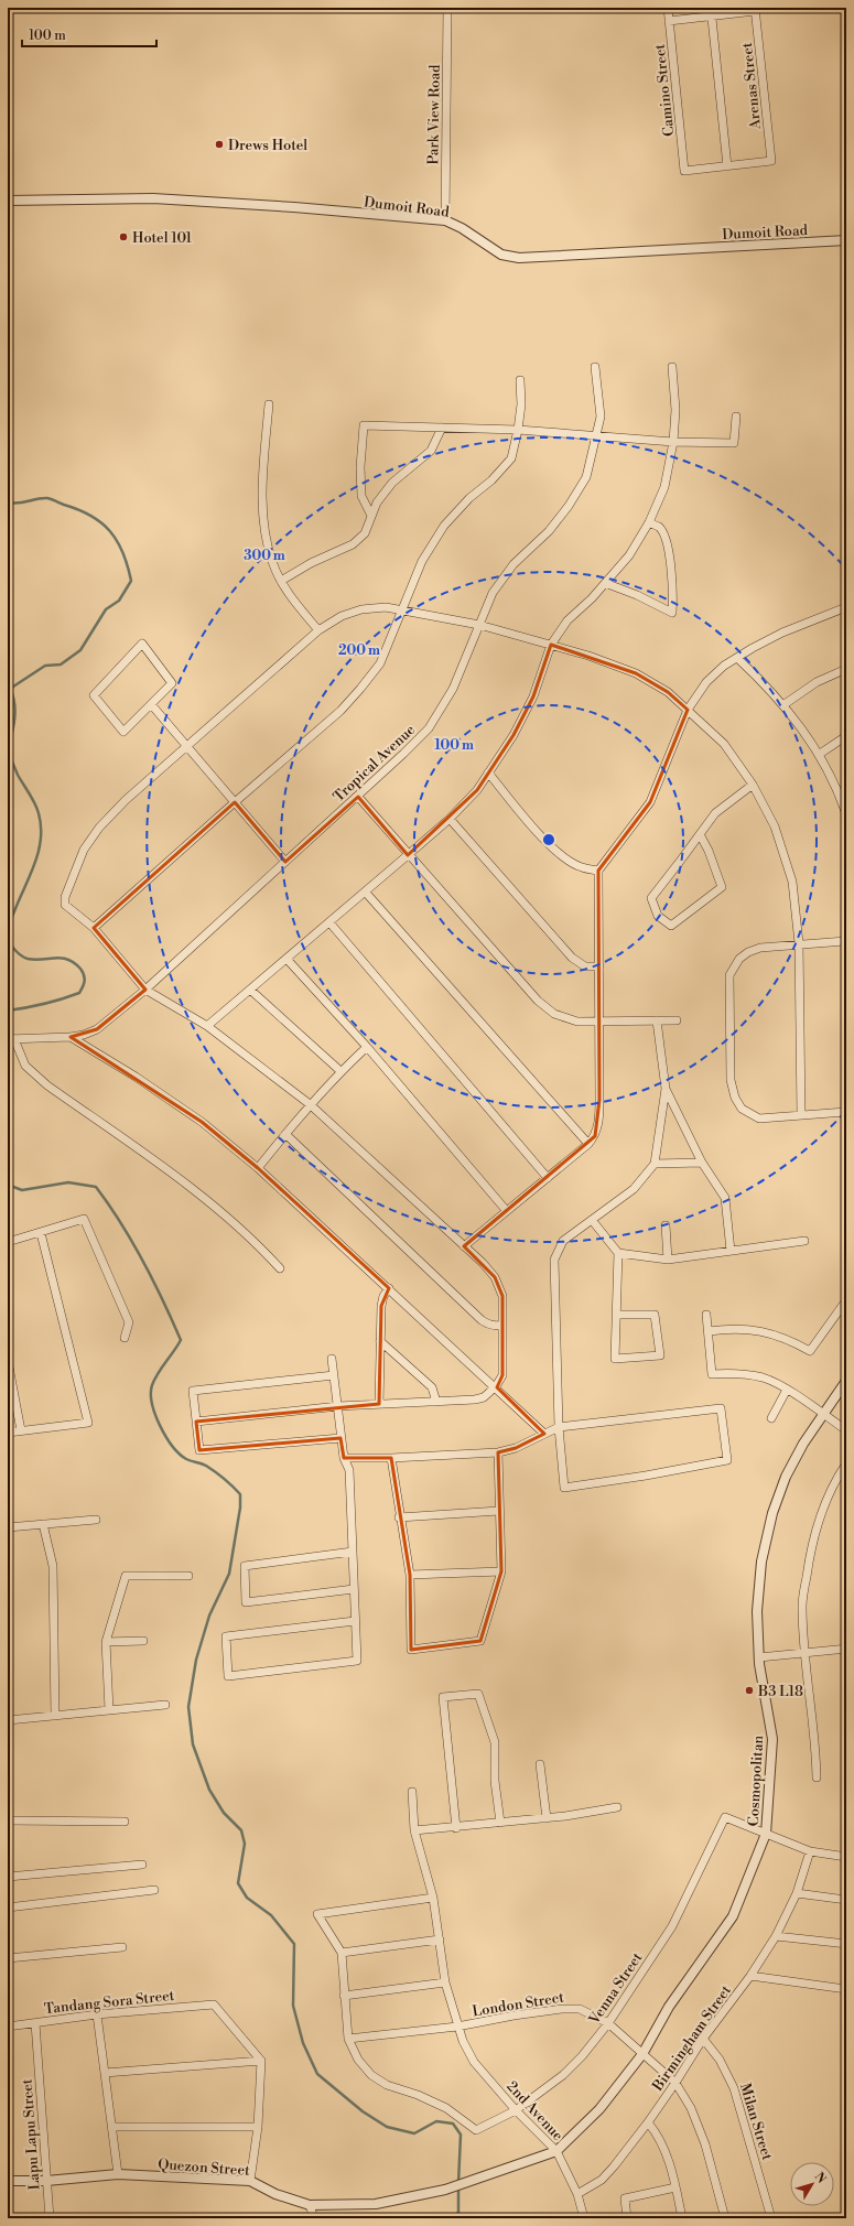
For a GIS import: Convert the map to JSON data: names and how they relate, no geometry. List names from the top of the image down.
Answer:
{
  "streets": {
    "street": [
      "Arenas Street",
      "Camino Street",
      "Park View Road",
      "Dumoit Road",
      "Tropical Avenue",
      "Cosmopolitan",
      "Venna Street",
      "Tandang Sora Street",
      "London Street",
      "Birmingham Street",
      "2nd Avenue",
      "Milan Street",
      "Lapu Lapu Street",
      "Quezon Street"
    ]
  },
  "crossings": [
    ["Arenas Street", "Camino Street"],
    ["Park View Road", "Dumoit Road"],
    ["Cosmopolitan", "Venna Street"],
    ["Cosmopolitan", "London Street"],
    ["Cosmopolitan", "2nd Avenue"],
    ["Cosmopolitan", "Quezon Street"],
    ["Venna Street", "London Street"],
    ["Venna Street", "2nd Avenue"],
    ["Tandang Sora Street", "Lapu Lapu Street"],
    ["London Street", "Birmingham Street"],
    ["London Street", "2nd Avenue"],
    ["Birmingham Street", "2nd Avenue"],
    ["Birmingham Street", "Milan Street"],
    ["Lapu Lapu Street", "Quezon Street"]
  ],
  "places": ["Drews Hotel", "Hotel 101", "B3 L18"],
  "scale_bar": "100 m",
  "north": "top right",
  "rings": ["300 m", "200 m", "100 m"]
}
